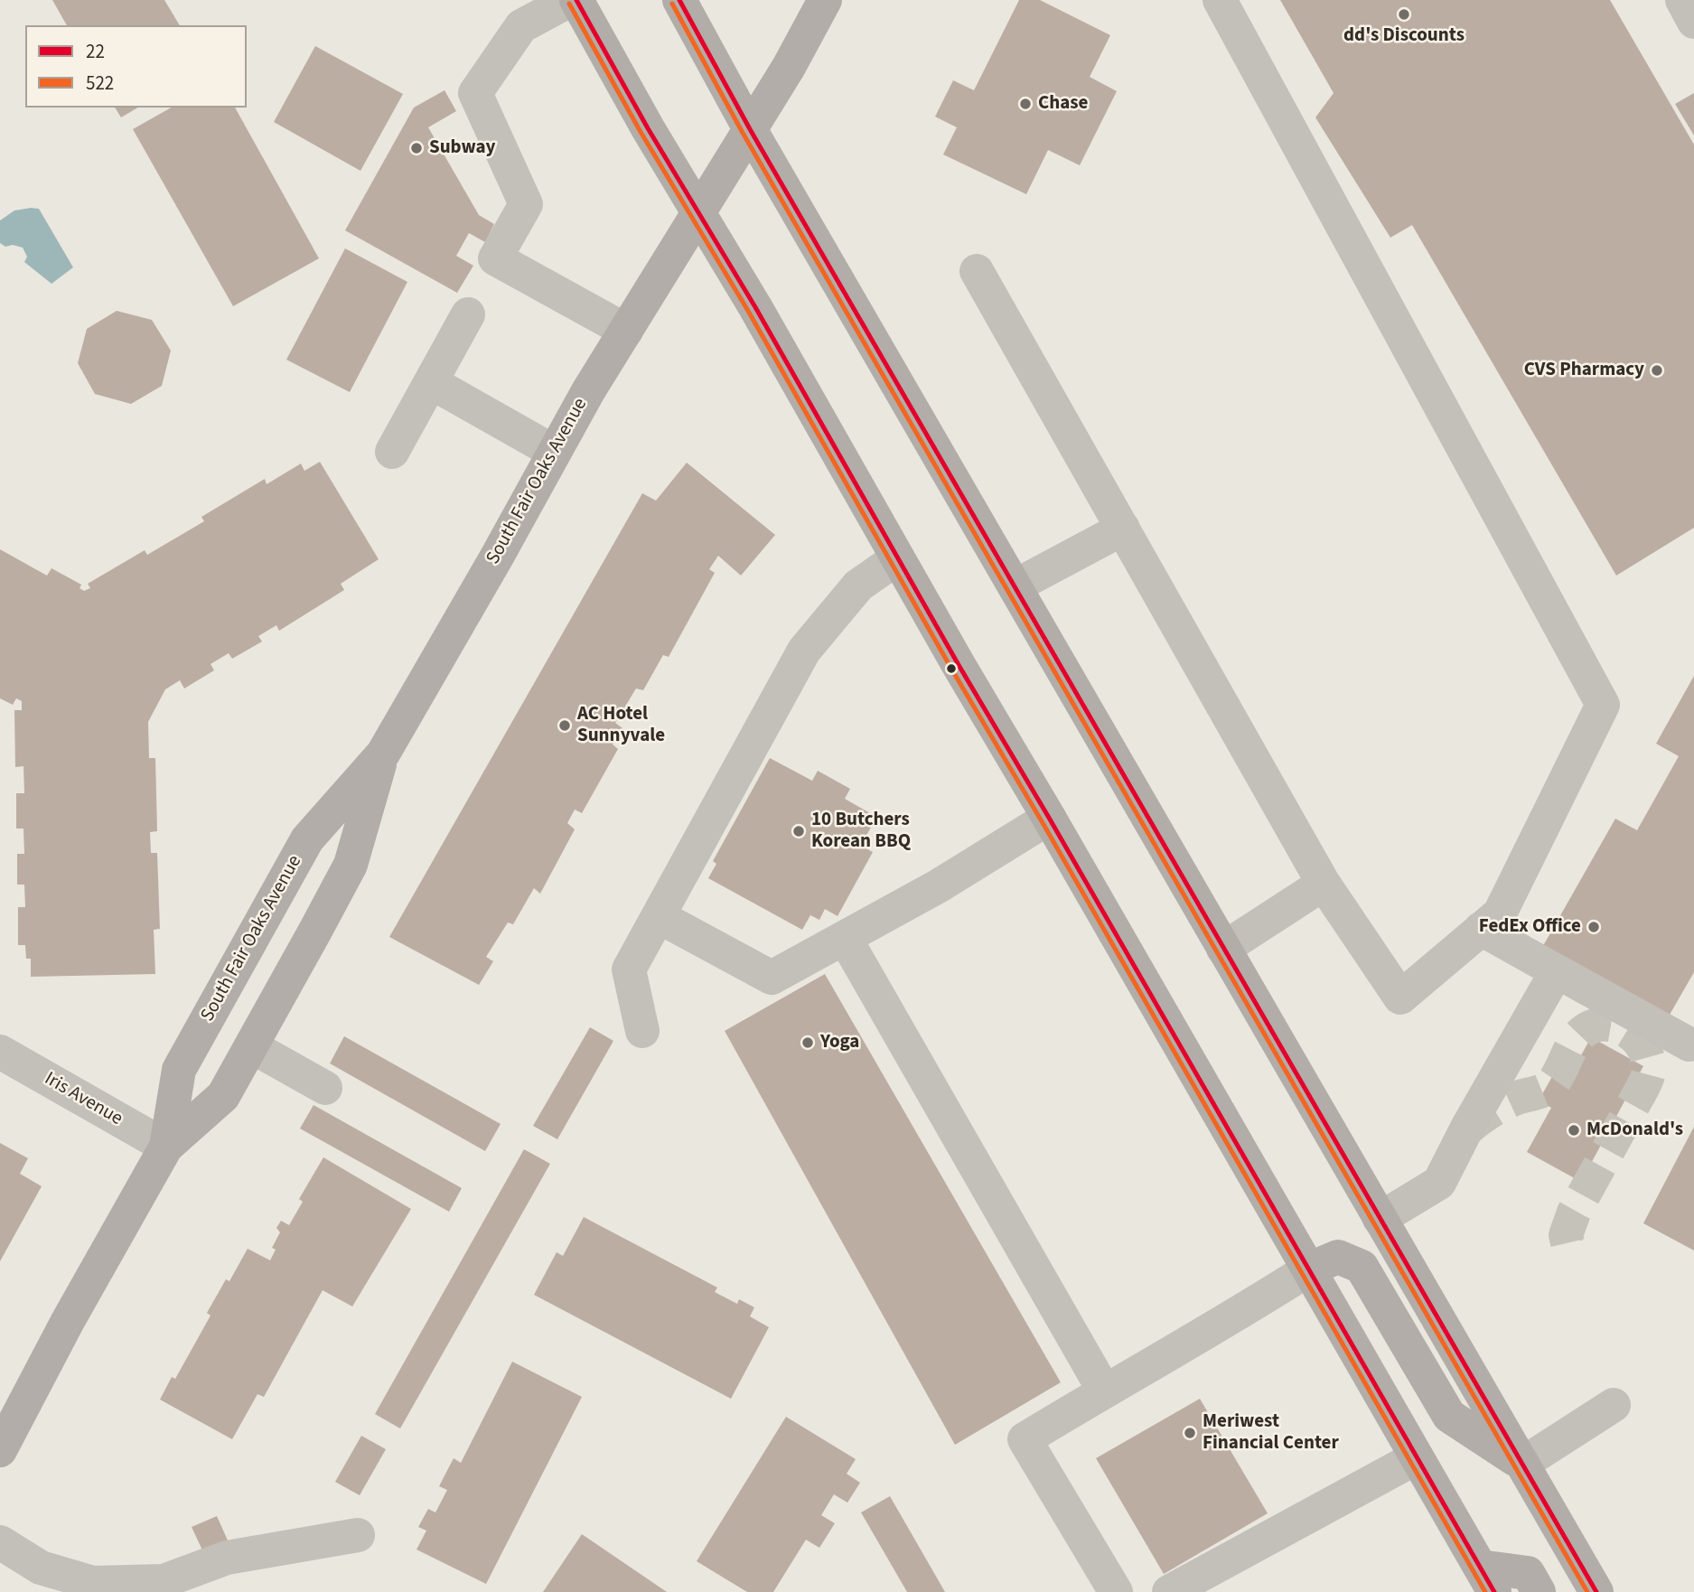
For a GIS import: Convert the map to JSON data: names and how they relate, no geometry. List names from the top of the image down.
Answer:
{
  "streets": {
    "main road": ["South Fair Oaks Avenue"],
    "street": ["Iris Avenue"]
  },
  "crossings": [
    ["South Fair Oaks Avenue", "Iris Avenue"]
  ],
  "places": [
    "dd's Discounts",
    "Chase",
    "Subway",
    "CVS Pharmacy",
    "AC Hotel Sunnyvale",
    "10 Butchers Korean BBQ",
    "FedEx Office",
    "Yoga",
    "McDonald's",
    "Meriwest Financial Center"
  ],
  "lines": ["transit line 22", "transit line 522"],
  "legend": ["22", "522"]
}
